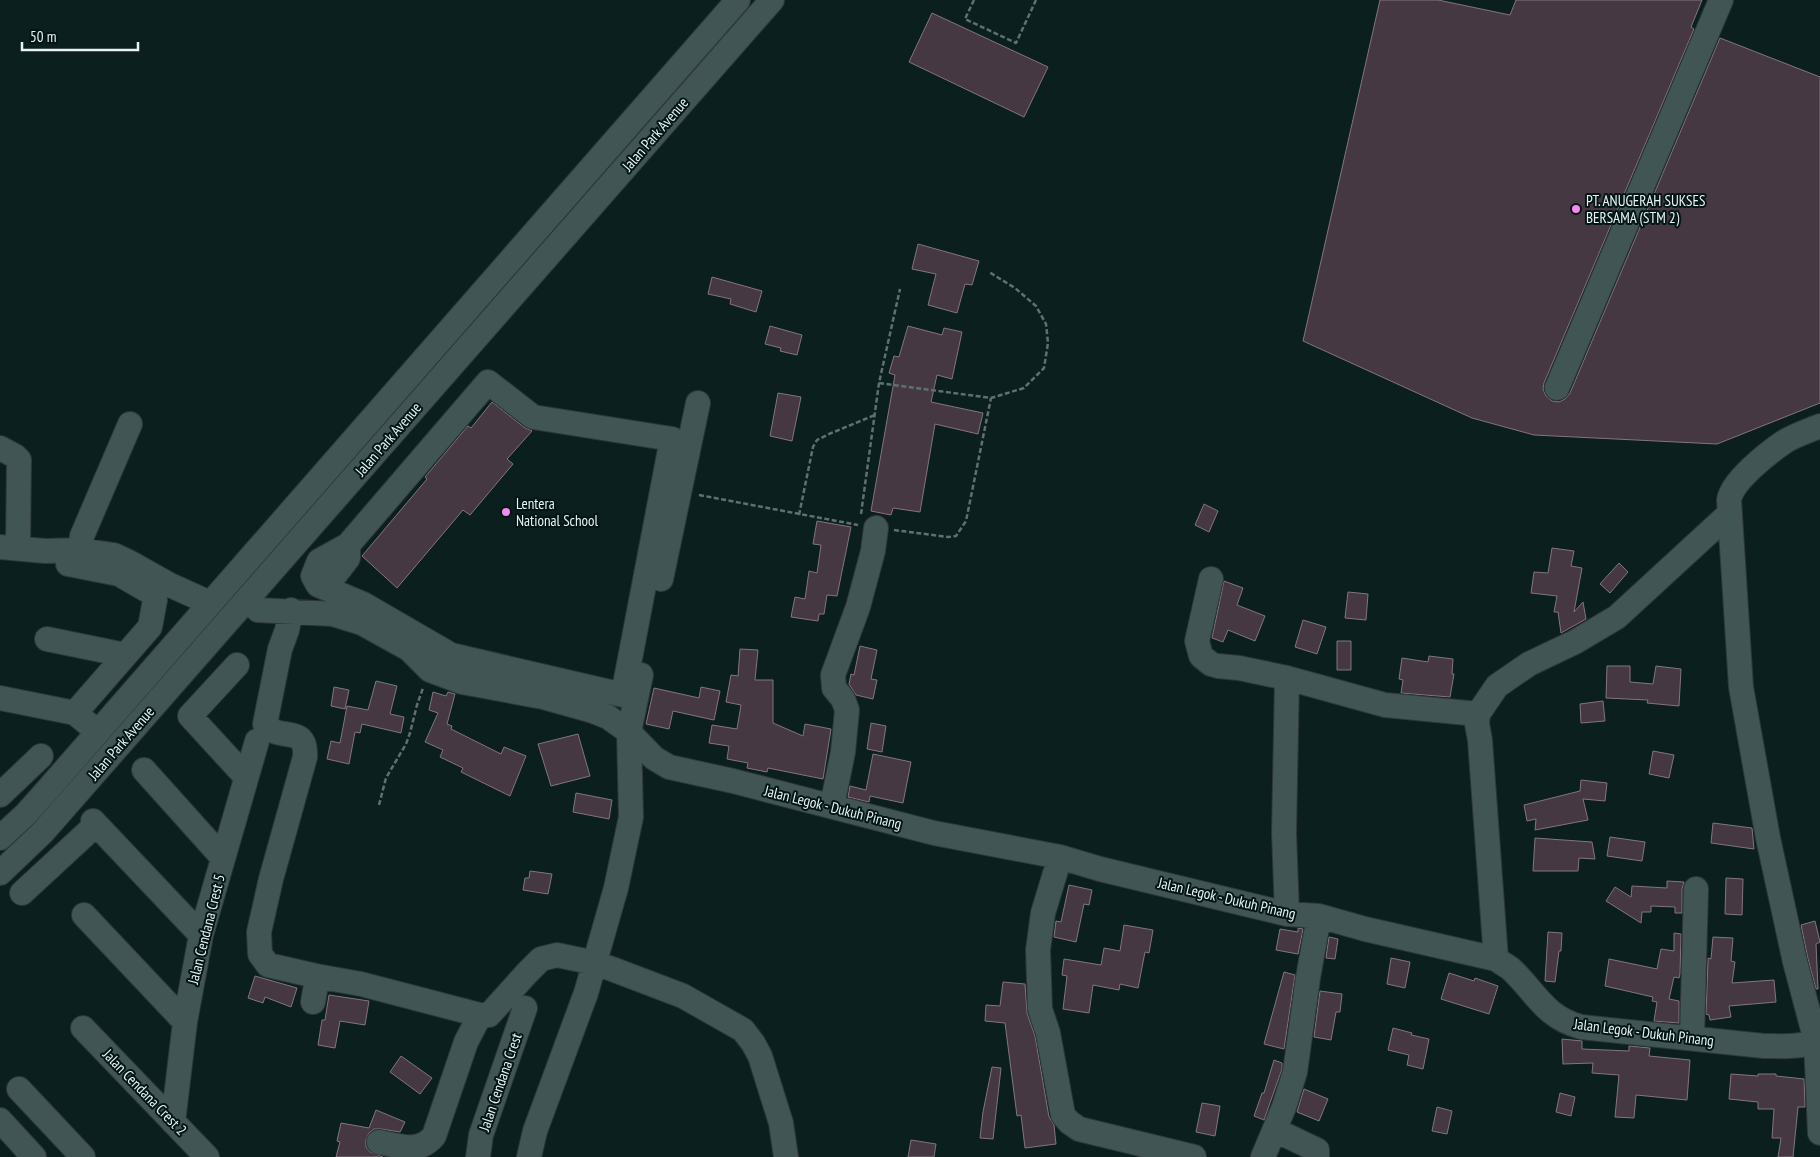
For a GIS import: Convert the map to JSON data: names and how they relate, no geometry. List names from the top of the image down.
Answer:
{
  "streets": {
    "street": [
      "Jalan Park Avenue",
      "Jalan Legok - Dukuh Pinang",
      "Jalan Cendana Crest 5",
      "Jalan Cendana Crest",
      "Jalan Cendana Crest 2"
    ]
  },
  "crossings": [
    ["Jalan Cendana Crest 5", "Jalan Cendana Crest 2"]
  ],
  "places": ["PT. ANUGERAH SUKSES BERSAMA (STM 2)", "Lentera National School"],
  "scale_bar": "50 m"
}
